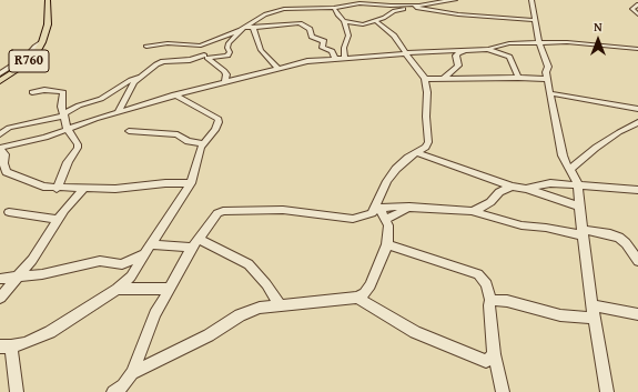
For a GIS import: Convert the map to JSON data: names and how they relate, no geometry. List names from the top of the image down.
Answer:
{
  "streets": {
    "main road": ["R760"]
  },
  "north": "top"
}
